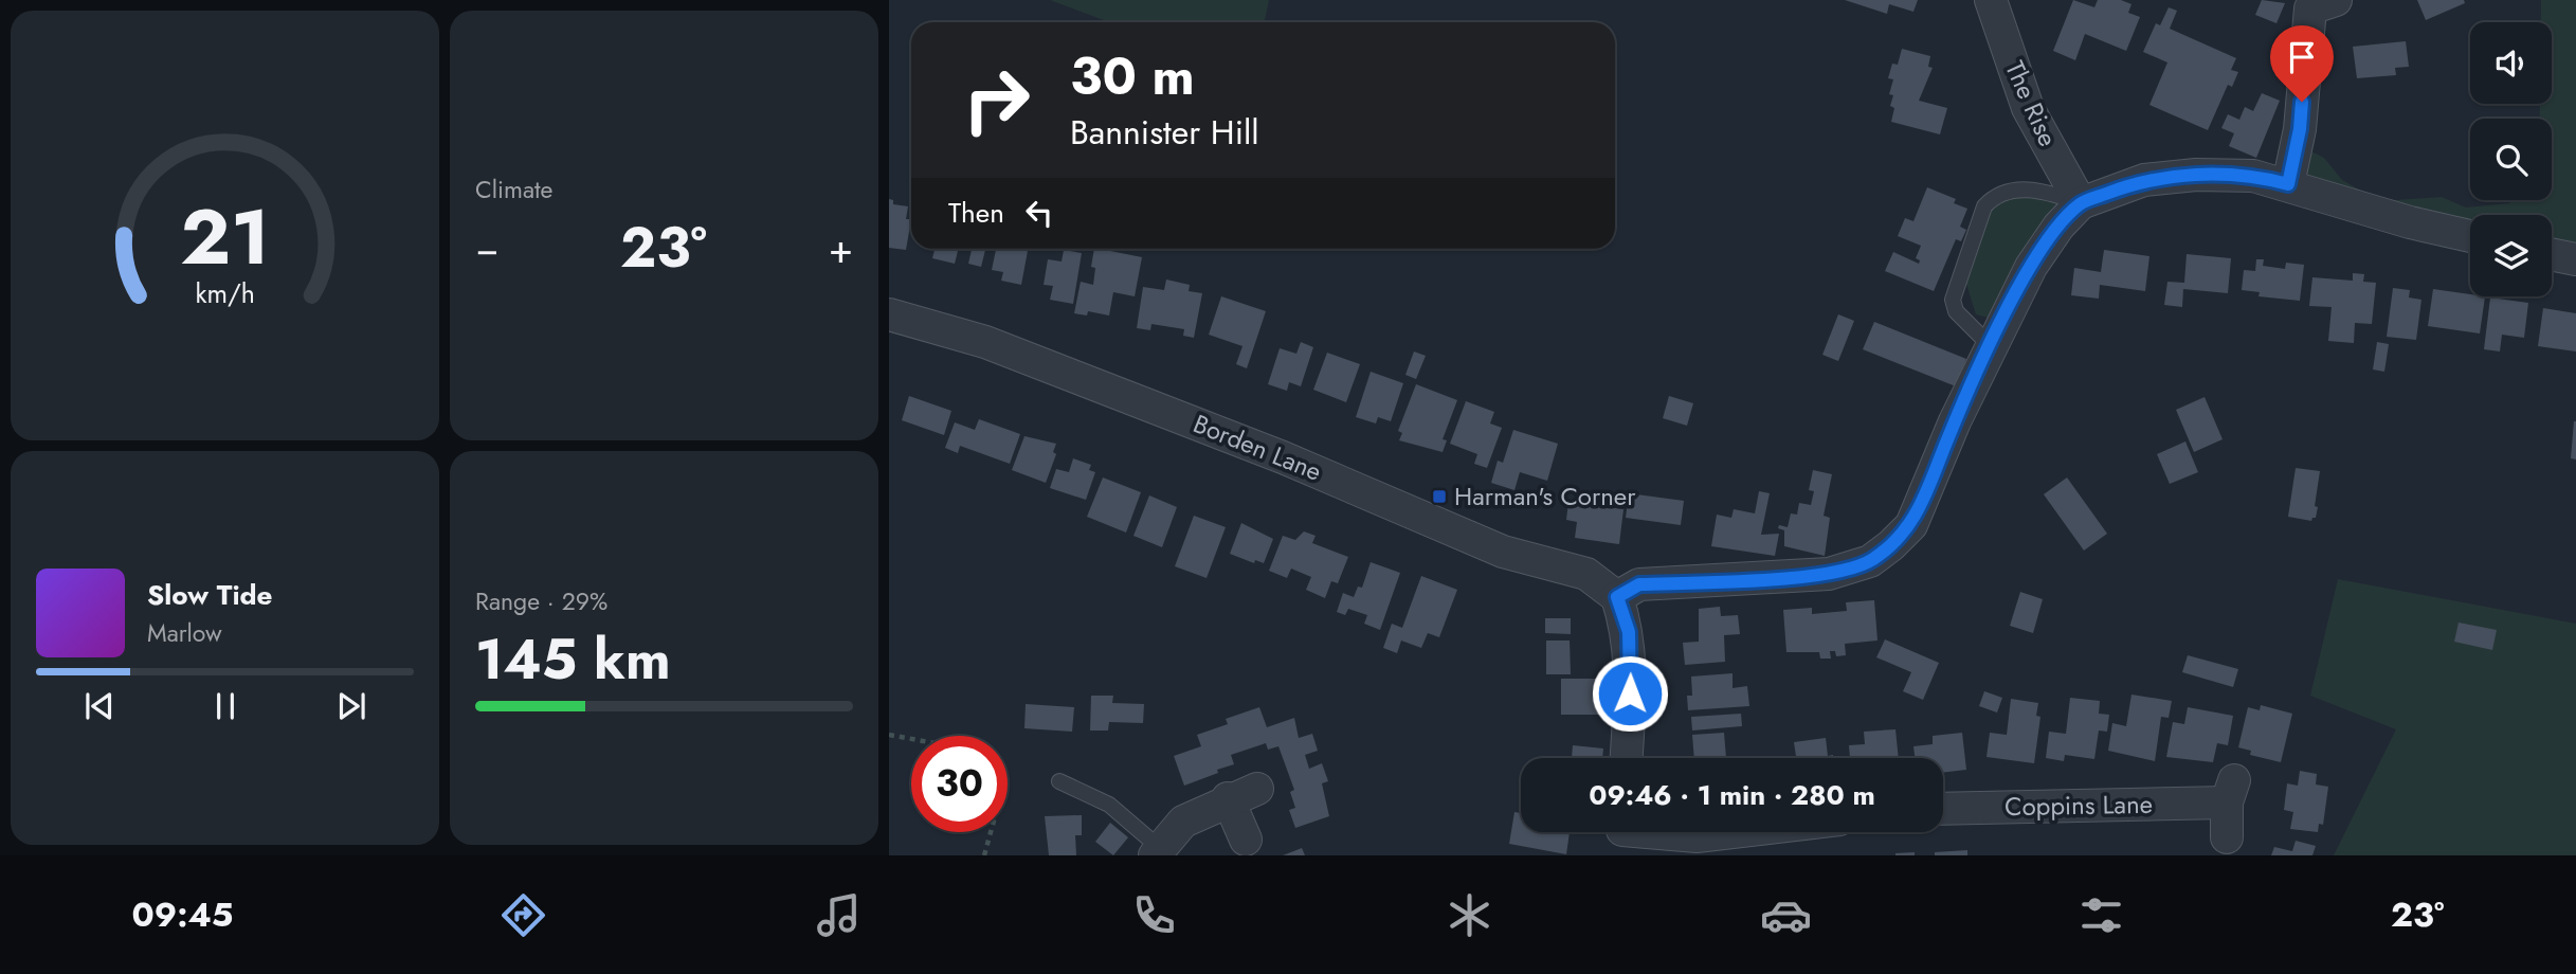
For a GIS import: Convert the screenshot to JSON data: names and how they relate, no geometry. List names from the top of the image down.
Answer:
{
  "streets": {
    "street": ["The Rise", "Borden Lane", "Coppins Lane"]
  },
  "places": {
    "transit": ["Harman's Corner"]
  },
  "page": {
    "tile": [
      "Climate",
      ["Range · 29%", "145 km"]
    ],
    "turn": ["30 m", "Bannister Hill"],
    "then": "Then",
    "heat": ["−", "23°", "+"],
    "song": ["Slow Tide", "Marlow"],
    "limit": "30",
    "trip": "09:46 · 1 min · 280 m",
    "tabs": ["09:45", "23°"],
    "gauge": ["21", "km/h"]
  }
}
